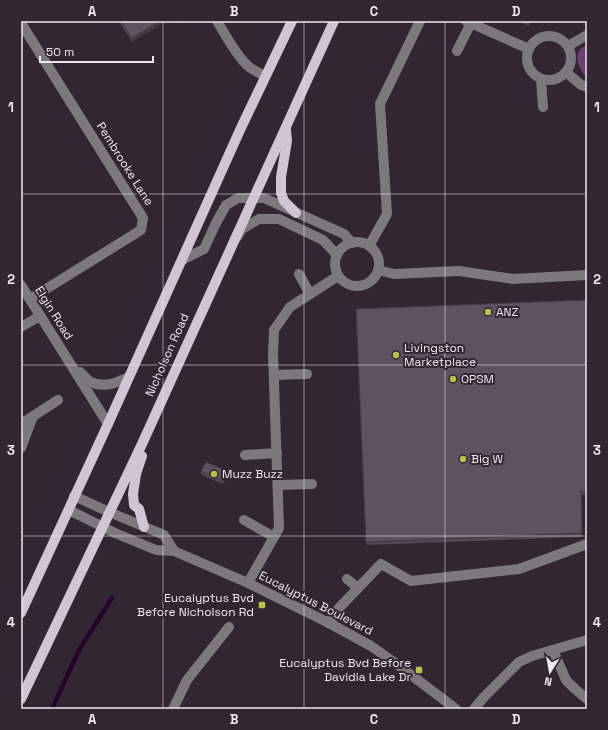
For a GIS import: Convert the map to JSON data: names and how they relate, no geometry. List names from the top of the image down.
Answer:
{
  "streets": {
    "main road": ["Nicholson Road"],
    "street": ["Pembrooke Lane", "Elgin Road", "Eucalyptus Boulevard"]
  },
  "crossings": [
    ["Pembrooke Lane", "Elgin Road"],
    ["Nicholson Road", "Eucalyptus Boulevard"]
  ],
  "places": {
    "other": [
      "ANZ",
      "Livingston Marketplace",
      "OPSM",
      "Big W",
      "Muzz Buzz"
    ],
    "transit": ["Eucalyptus Bvd Before Nicholson Rd", "Eucalyptus Bvd Before Davidia Lake Dr"]
  },
  "scale_bar": "50 m",
  "north": "bottom",
  "grid": {
    "columns": [
      "A",
      "B",
      "C",
      "D"
    ],
    "rows": [
      "1",
      "2",
      "3",
      "4"
    ]
  }
}
